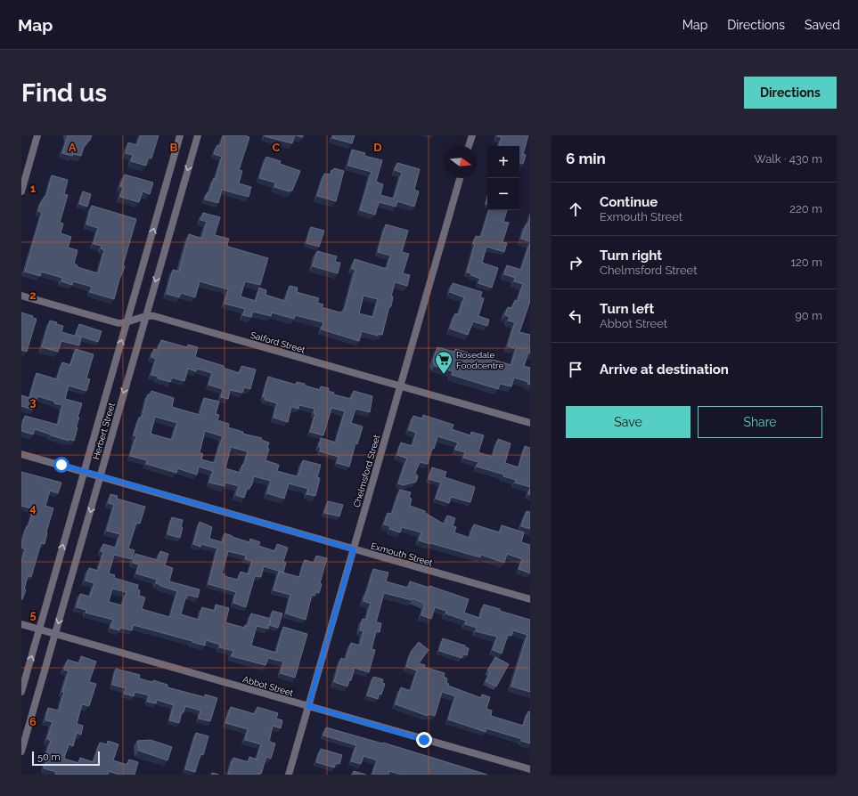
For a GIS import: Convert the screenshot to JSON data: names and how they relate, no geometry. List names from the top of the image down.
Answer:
{
  "streets": {
    "street": [
      "Salford Street",
      "Herbert Street",
      "Chelmsford Street",
      "Exmouth Street",
      "Abbot Street"
    ]
  },
  "crossings": [
    ["Salford Street", "Herbert Street"],
    ["Salford Street", "Chelmsford Street"],
    ["Herbert Street", "Exmouth Street"],
    ["Herbert Street", "Abbot Street"],
    ["Chelmsford Street", "Exmouth Street"],
    ["Chelmsford Street", "Abbot Street"]
  ],
  "places": {
    "supermarket": ["Rosedale Foodcentre"]
  },
  "scale_bar": "50 m",
  "north": "right",
  "page": {
    "header": "Map",
    "nav": ["Map", "Directions", "Saved"],
    "buttons": [
      "Directions",
      ["Save", "Share"]
    ],
    "title": "Find us",
    "heading": ["6 min", "Walk · 430 m"],
    "map_buttons": ["+", "−"],
    "list": [
      ["Continue", "Exmouth Street", "220 m"],
      ["Turn right", "Chelmsford Street", "120 m"],
      ["Turn left", "Abbot Street", "90 m"],
      "Arrive at destination"
    ],
    "scale": "50 m"
  },
  "grid": {
    "columns": [
      "A",
      "B",
      "C",
      "D"
    ],
    "rows": [
      "1",
      "2",
      "3",
      "4",
      "5",
      "6"
    ]
  }
}
